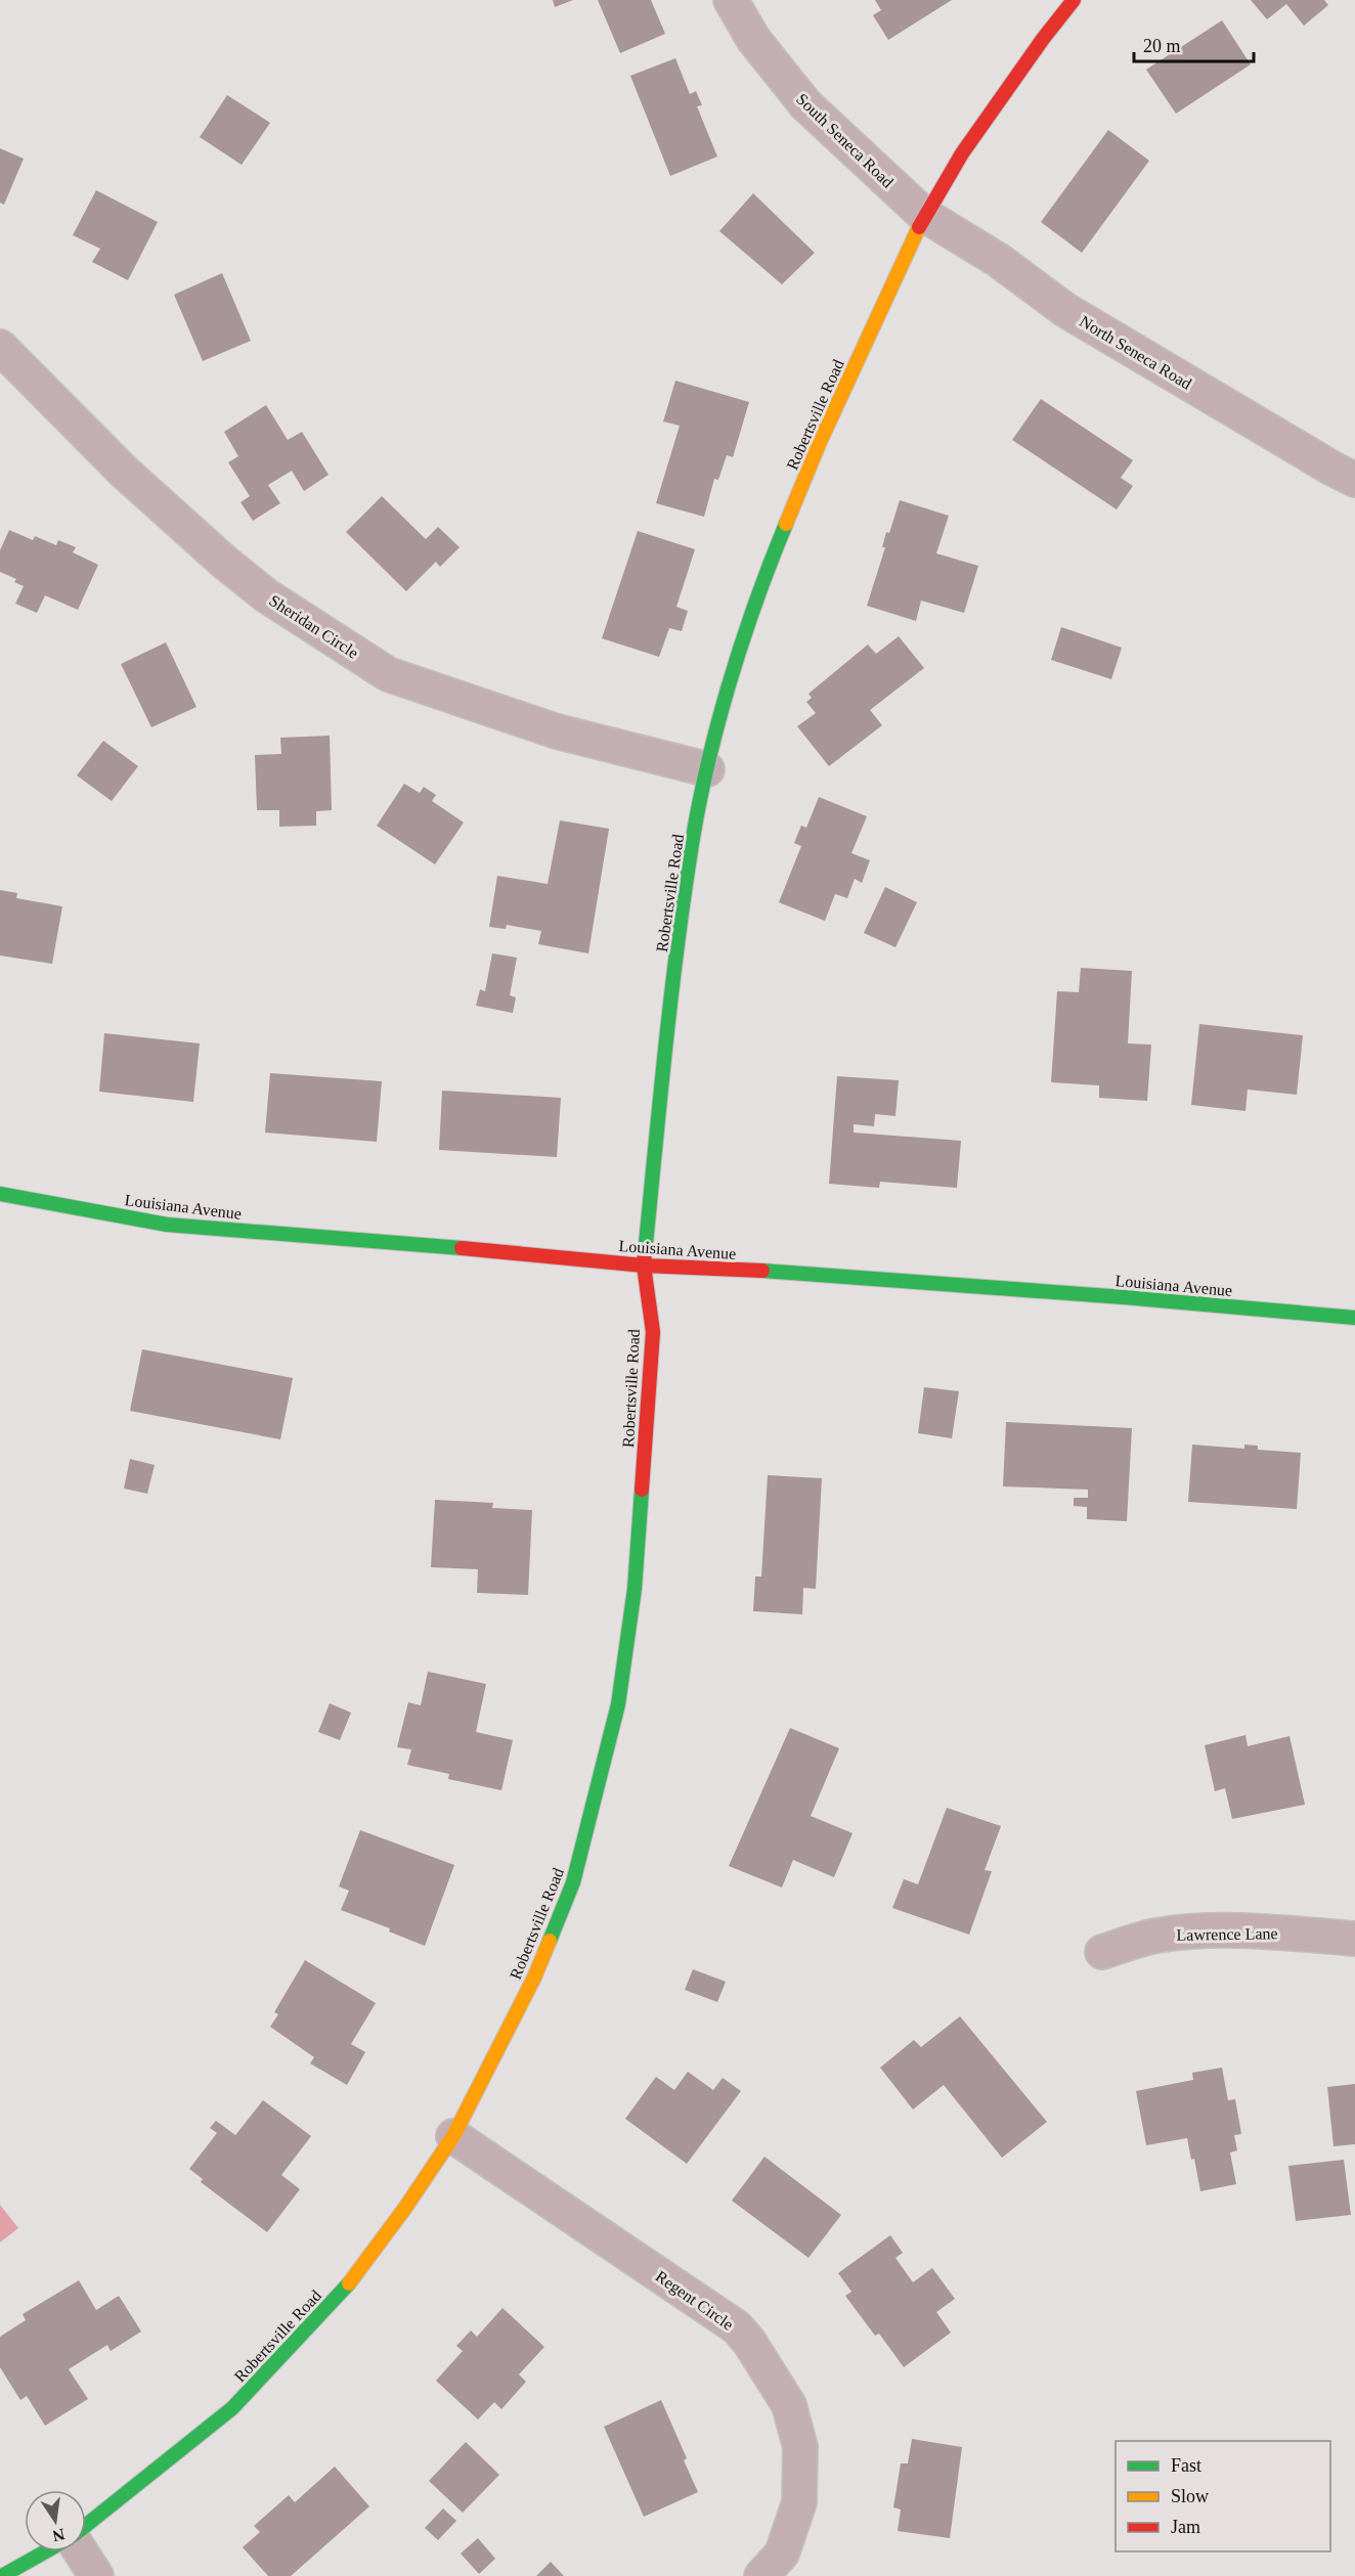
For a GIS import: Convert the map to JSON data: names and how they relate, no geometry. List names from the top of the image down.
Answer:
{
  "streets": {
    "street": [
      "South Seneca Road",
      "North Seneca Road",
      "Robertsville Road",
      "Sheridan Circle",
      "Louisiana Avenue",
      "Lawrence Lane",
      "Regent Circle"
    ]
  },
  "crossings": [
    ["South Seneca Road", "North Seneca Road"],
    ["South Seneca Road", "Robertsville Road"],
    ["North Seneca Road", "Robertsville Road"],
    ["Robertsville Road", "Sheridan Circle"],
    ["Robertsville Road", "Louisiana Avenue"],
    ["Robertsville Road", "Regent Circle"]
  ],
  "legend": ["Fast", "Slow", "Jam"],
  "scale_bar": "20 m",
  "north": "bottom"
}
